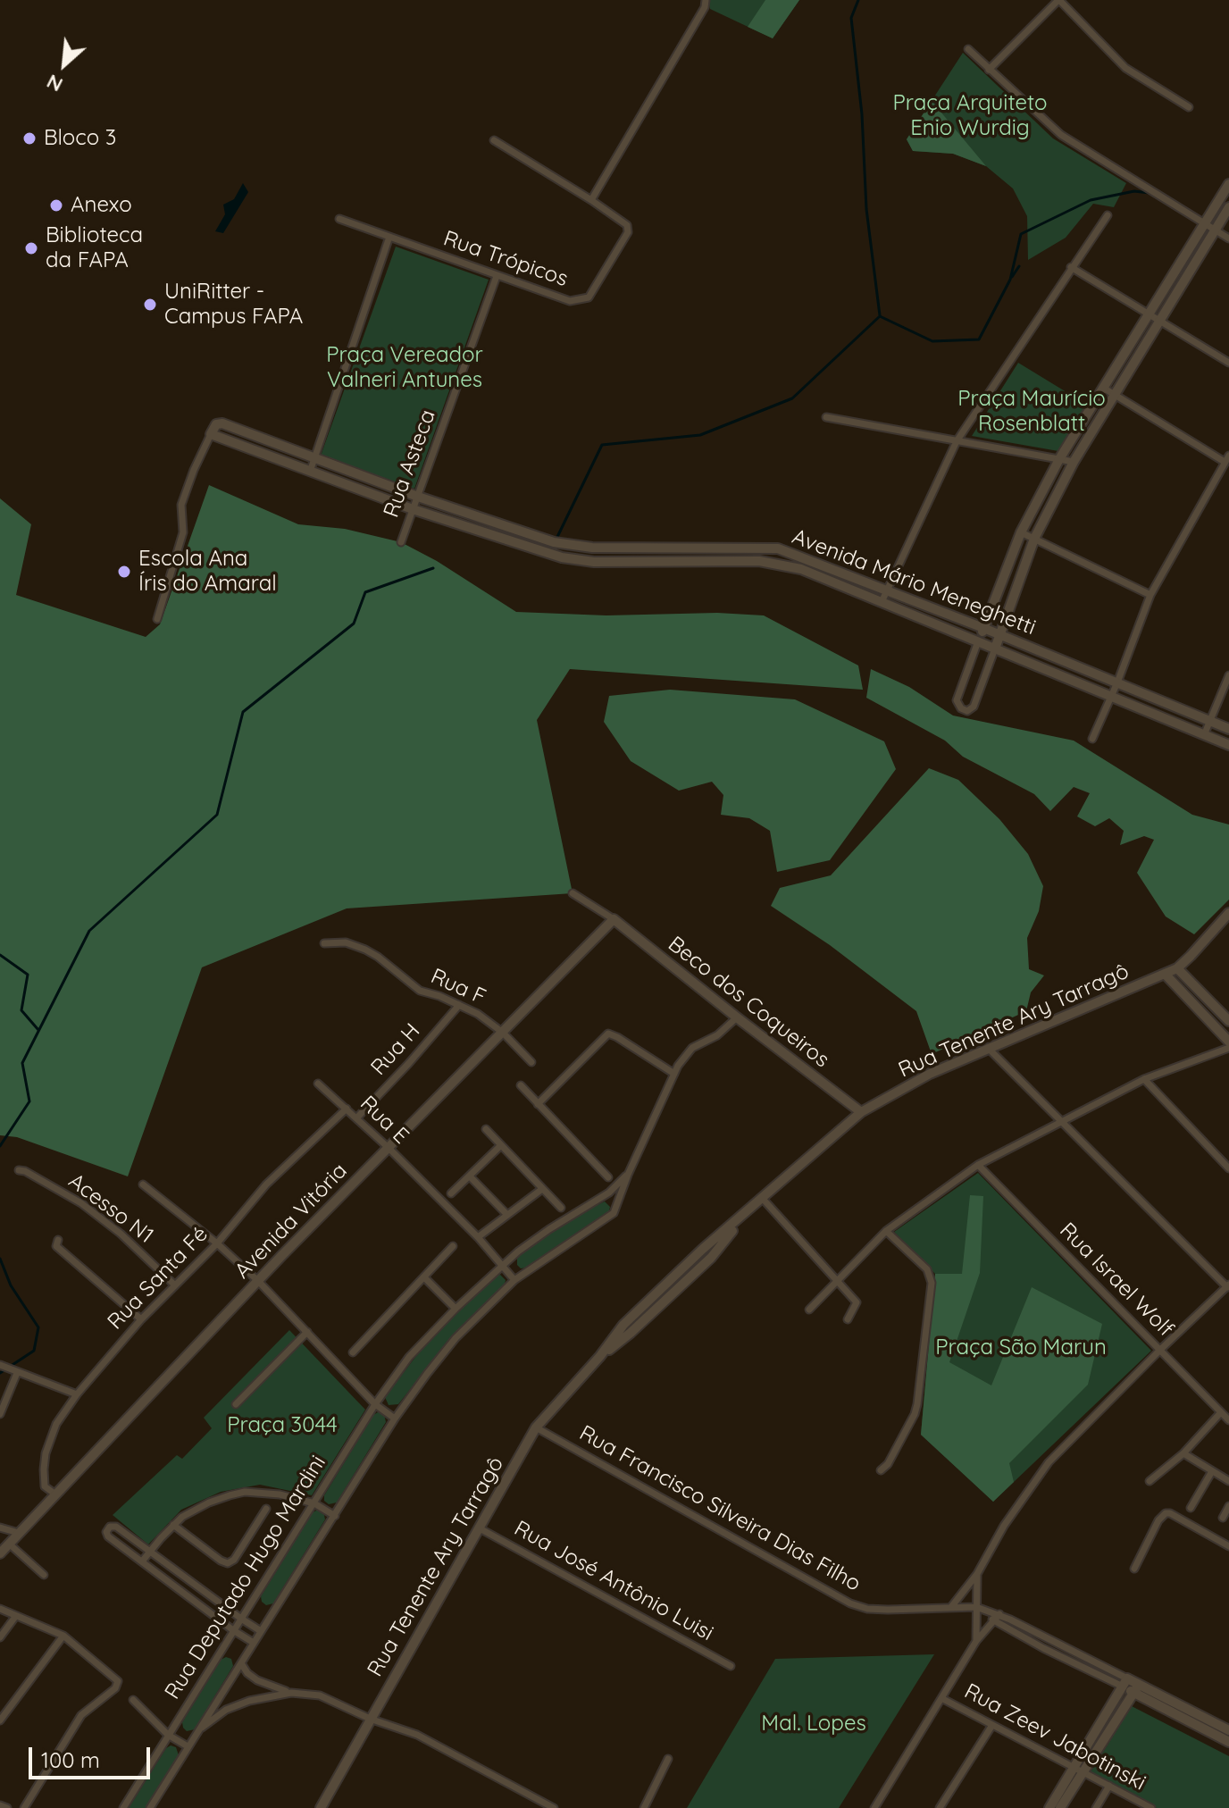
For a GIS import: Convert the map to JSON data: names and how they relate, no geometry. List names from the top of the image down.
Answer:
{
  "streets": {
    "street": [
      "Rua Trópicos",
      "Rua Asteca",
      "Avenida Mário Meneghetti",
      "Rua F",
      "Beco dos Coqueiros",
      "Rua Tenente Ary Tarragô",
      "Rua H",
      "Rua E",
      "Acesso N1",
      "Avenida Vitória",
      "Rua Santa Fé",
      "Rua Israel Wolf",
      "Rua Francisco Silveira Dias Filho",
      "Rua Deputado Hugo Mardini",
      "Rua José Antônio Luisi",
      "Rua Zeev Jabotinski"
    ]
  },
  "crossings": [
    ["Rua Trópicos", "Rua Asteca"],
    ["Rua Asteca", "Avenida Mário Meneghetti"],
    ["Rua F", "Rua H"],
    ["Rua F", "Avenida Vitória"],
    ["Beco dos Coqueiros", "Rua Tenente Ary Tarragô"],
    ["Beco dos Coqueiros", "Avenida Vitória"],
    ["Beco dos Coqueiros", "Rua Deputado Hugo Mardini"],
    ["Rua Tenente Ary Tarragô", "Rua Francisco Silveira Dias Filho"],
    ["Rua Tenente Ary Tarragô", "Rua José Antônio Luisi"],
    ["Rua H", "Rua E"],
    ["Rua E", "Avenida Vitória"],
    ["Rua E", "Rua Santa Fé"],
    ["Rua E", "Rua Deputado Hugo Mardini"],
    ["Acesso N1", "Rua Santa Fé"],
    ["Avenida Vitória", "Rua Santa Fé"]
  ],
  "parks": [
    "Praça Arquiteto Enio Wurdig",
    "Praça Vereador Valneri Antunes",
    "Praça Maurício Rosenblatt",
    "Praça São Marun",
    "Praça 3044",
    "Mal. Lopes"
  ],
  "places": [
    "Bloco 3",
    "Anexo",
    "Biblioteca da FAPA",
    "UniRitter - Campus FAPA",
    "Escola Ana Íris do Amaral"
  ],
  "scale_bar": "100 m",
  "north": "bottom left"
}
